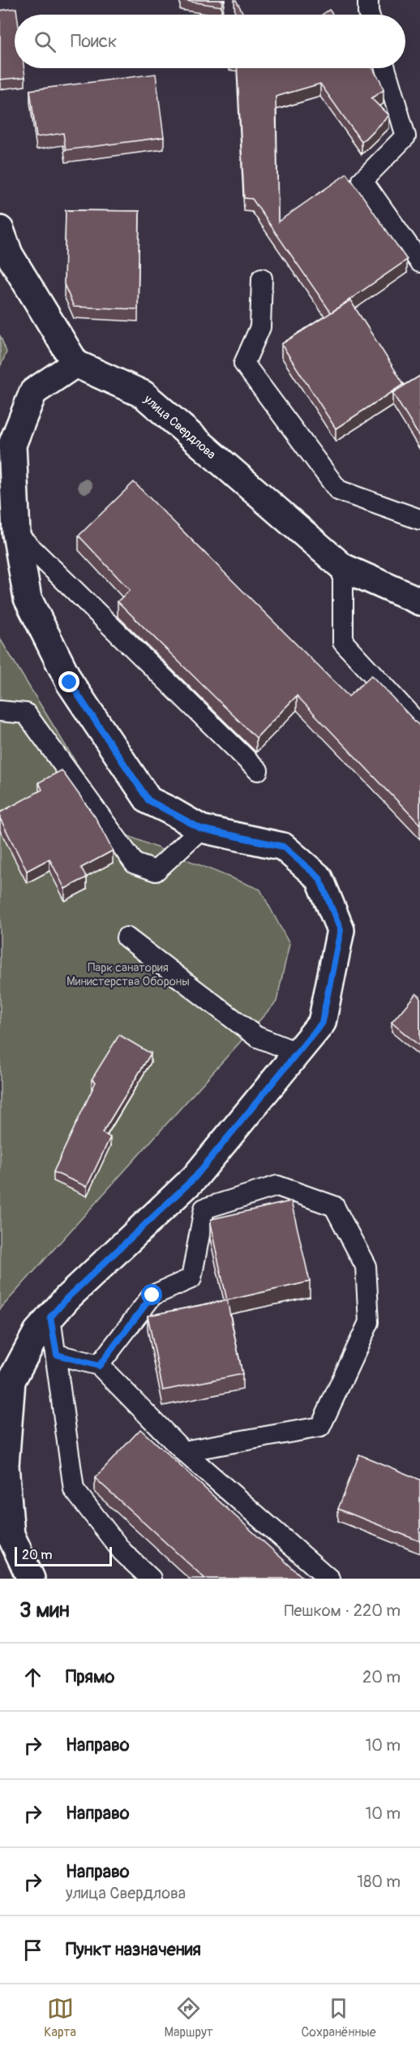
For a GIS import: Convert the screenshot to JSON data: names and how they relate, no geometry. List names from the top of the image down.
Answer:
{
  "streets": {
    "main road": ["улица Свердлова"]
  },
  "parks": ["Парк санатория Министерства Обороны"],
  "scale_bar": "20 m",
  "page": {
    "search": "Поиск",
    "scale": "20 m",
    "heading": ["3 мин", "Пешком · 220 m"],
    "list": [
      ["Прямо", "20 m"],
      ["Направо", "10 m"],
      ["Направо", "10 m"],
      ["Направо", "улица Свердлова", "180 m"],
      "Пункт назначения"
    ],
    "nav": ["Карта", "Маршрут", "Сохранённые"]
  }
}
